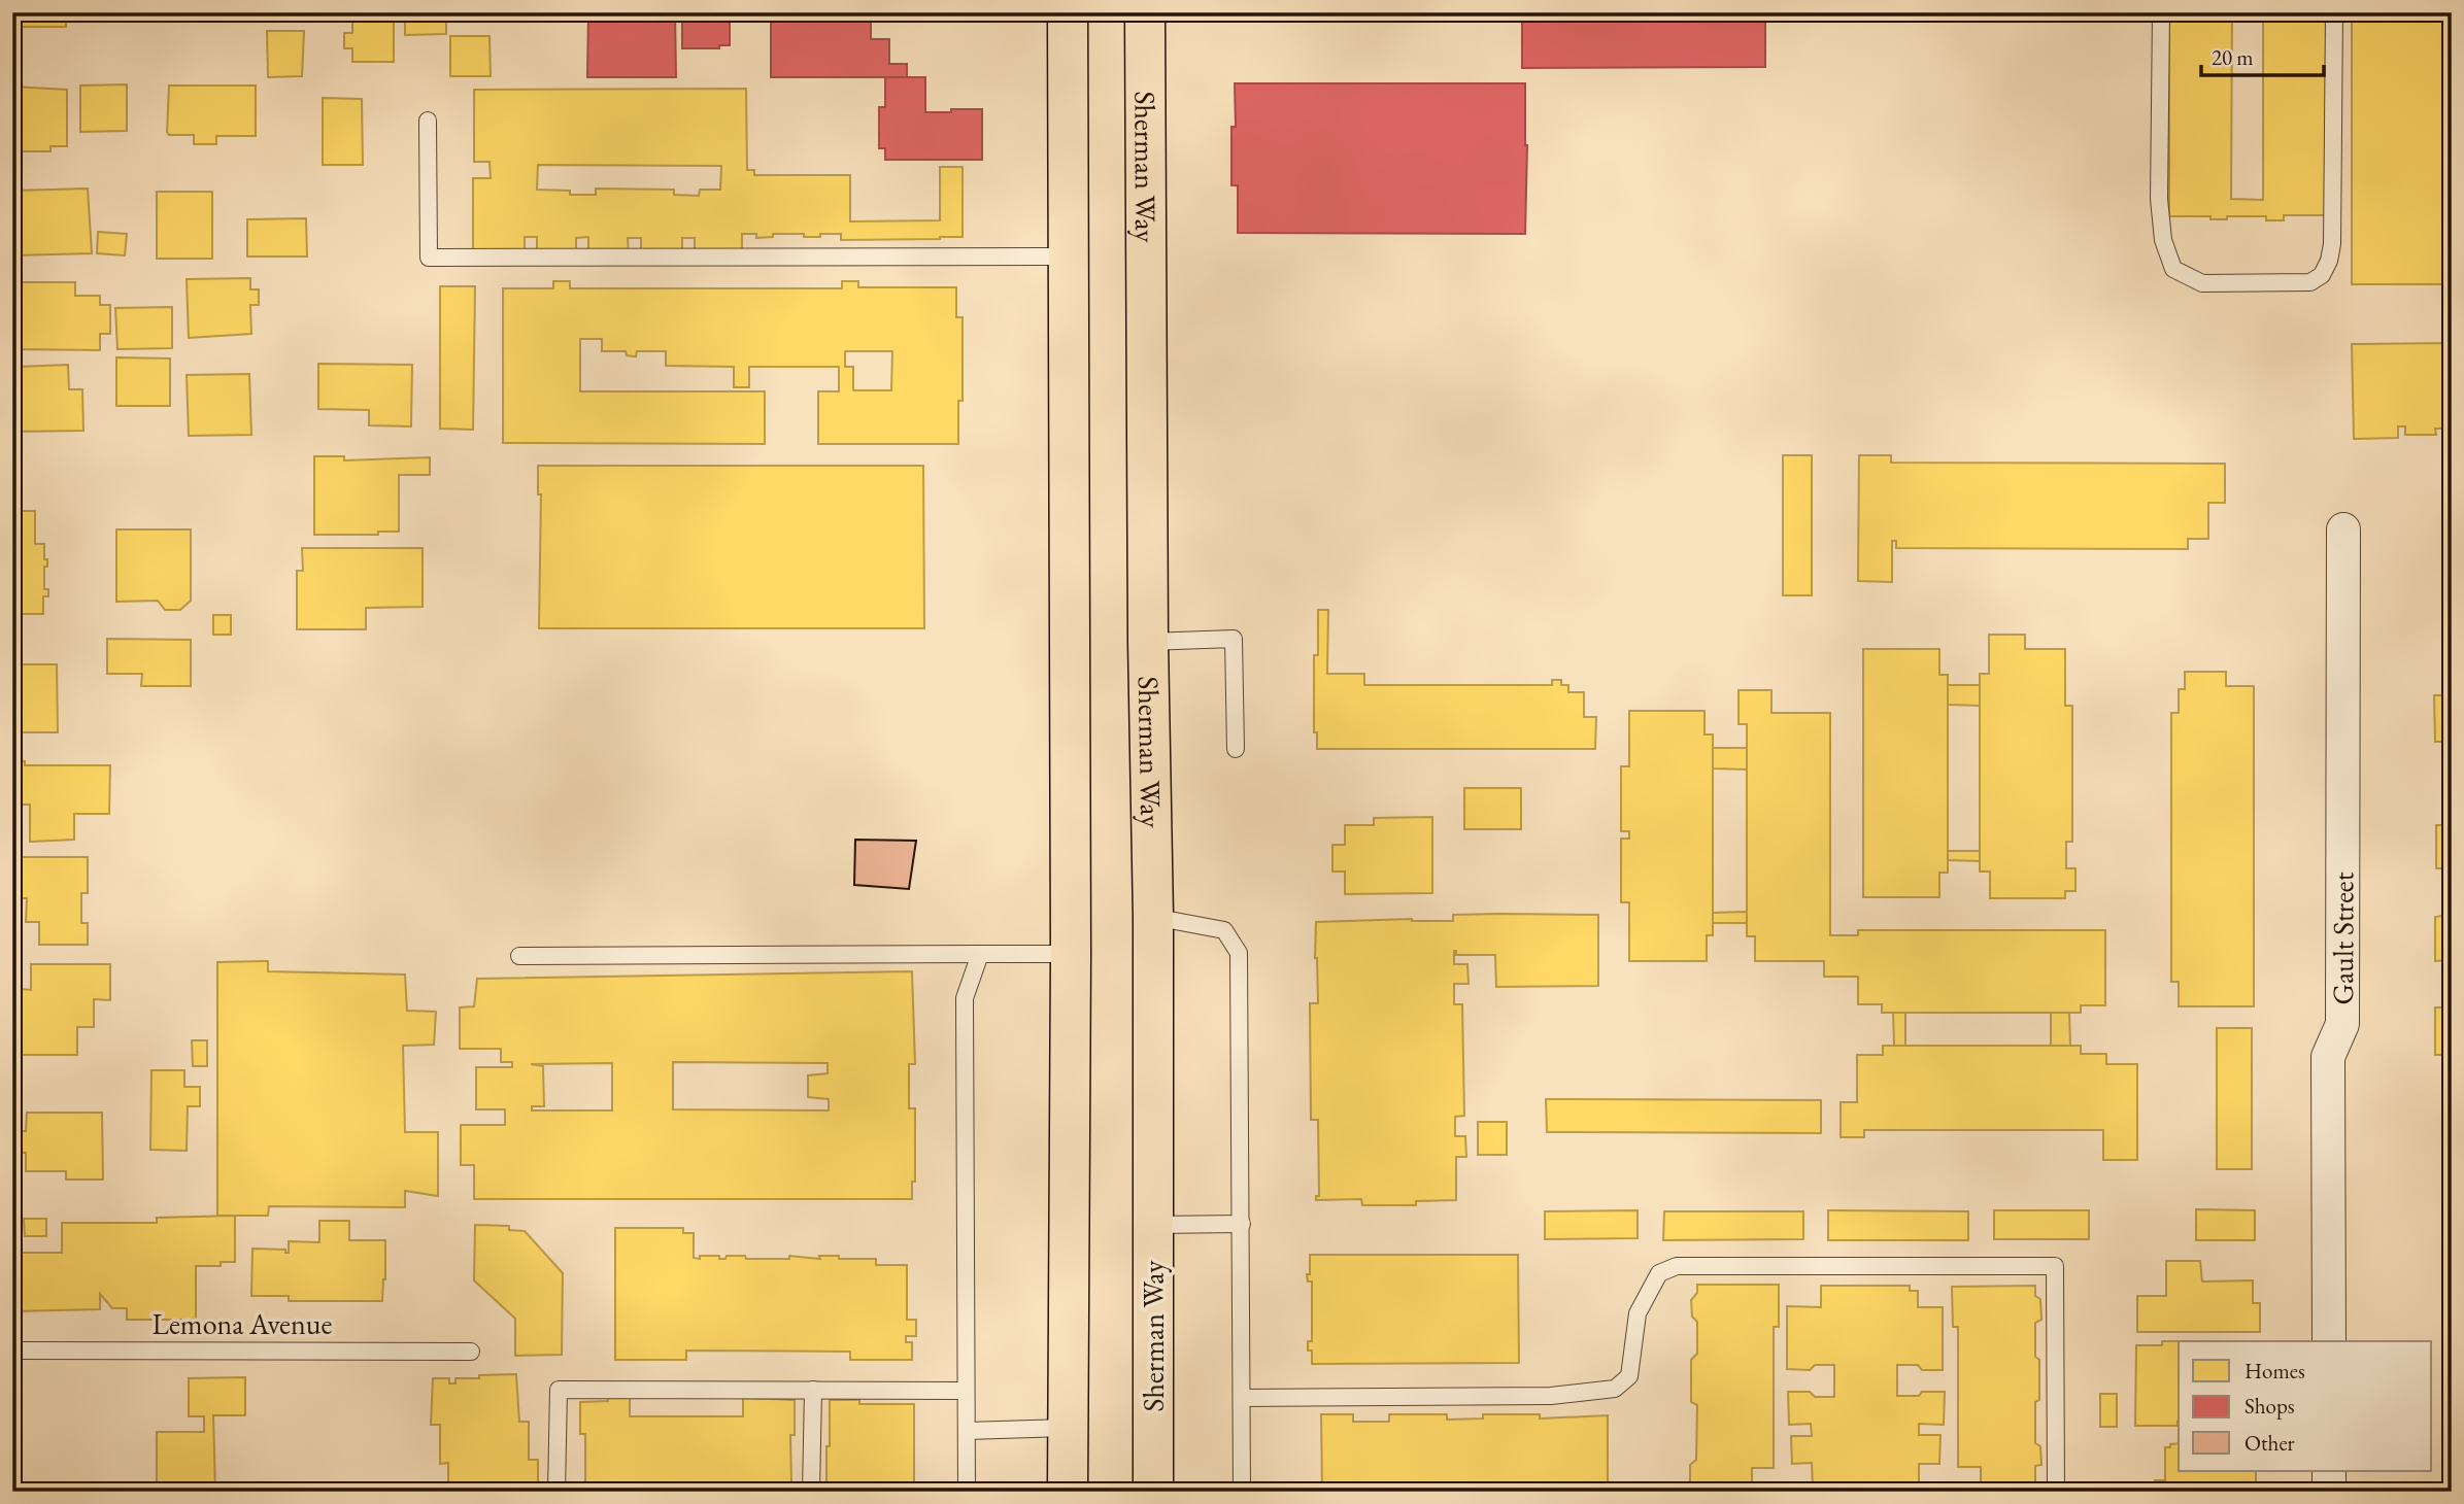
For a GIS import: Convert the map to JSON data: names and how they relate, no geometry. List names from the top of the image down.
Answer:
{
  "streets": {
    "main road": ["Sherman Way"],
    "street": ["Gault Street"],
    "lane": ["Lemona Avenue"]
  },
  "legend": ["Homes", "Shops", "Other"],
  "scale_bar": "20 m"
}
